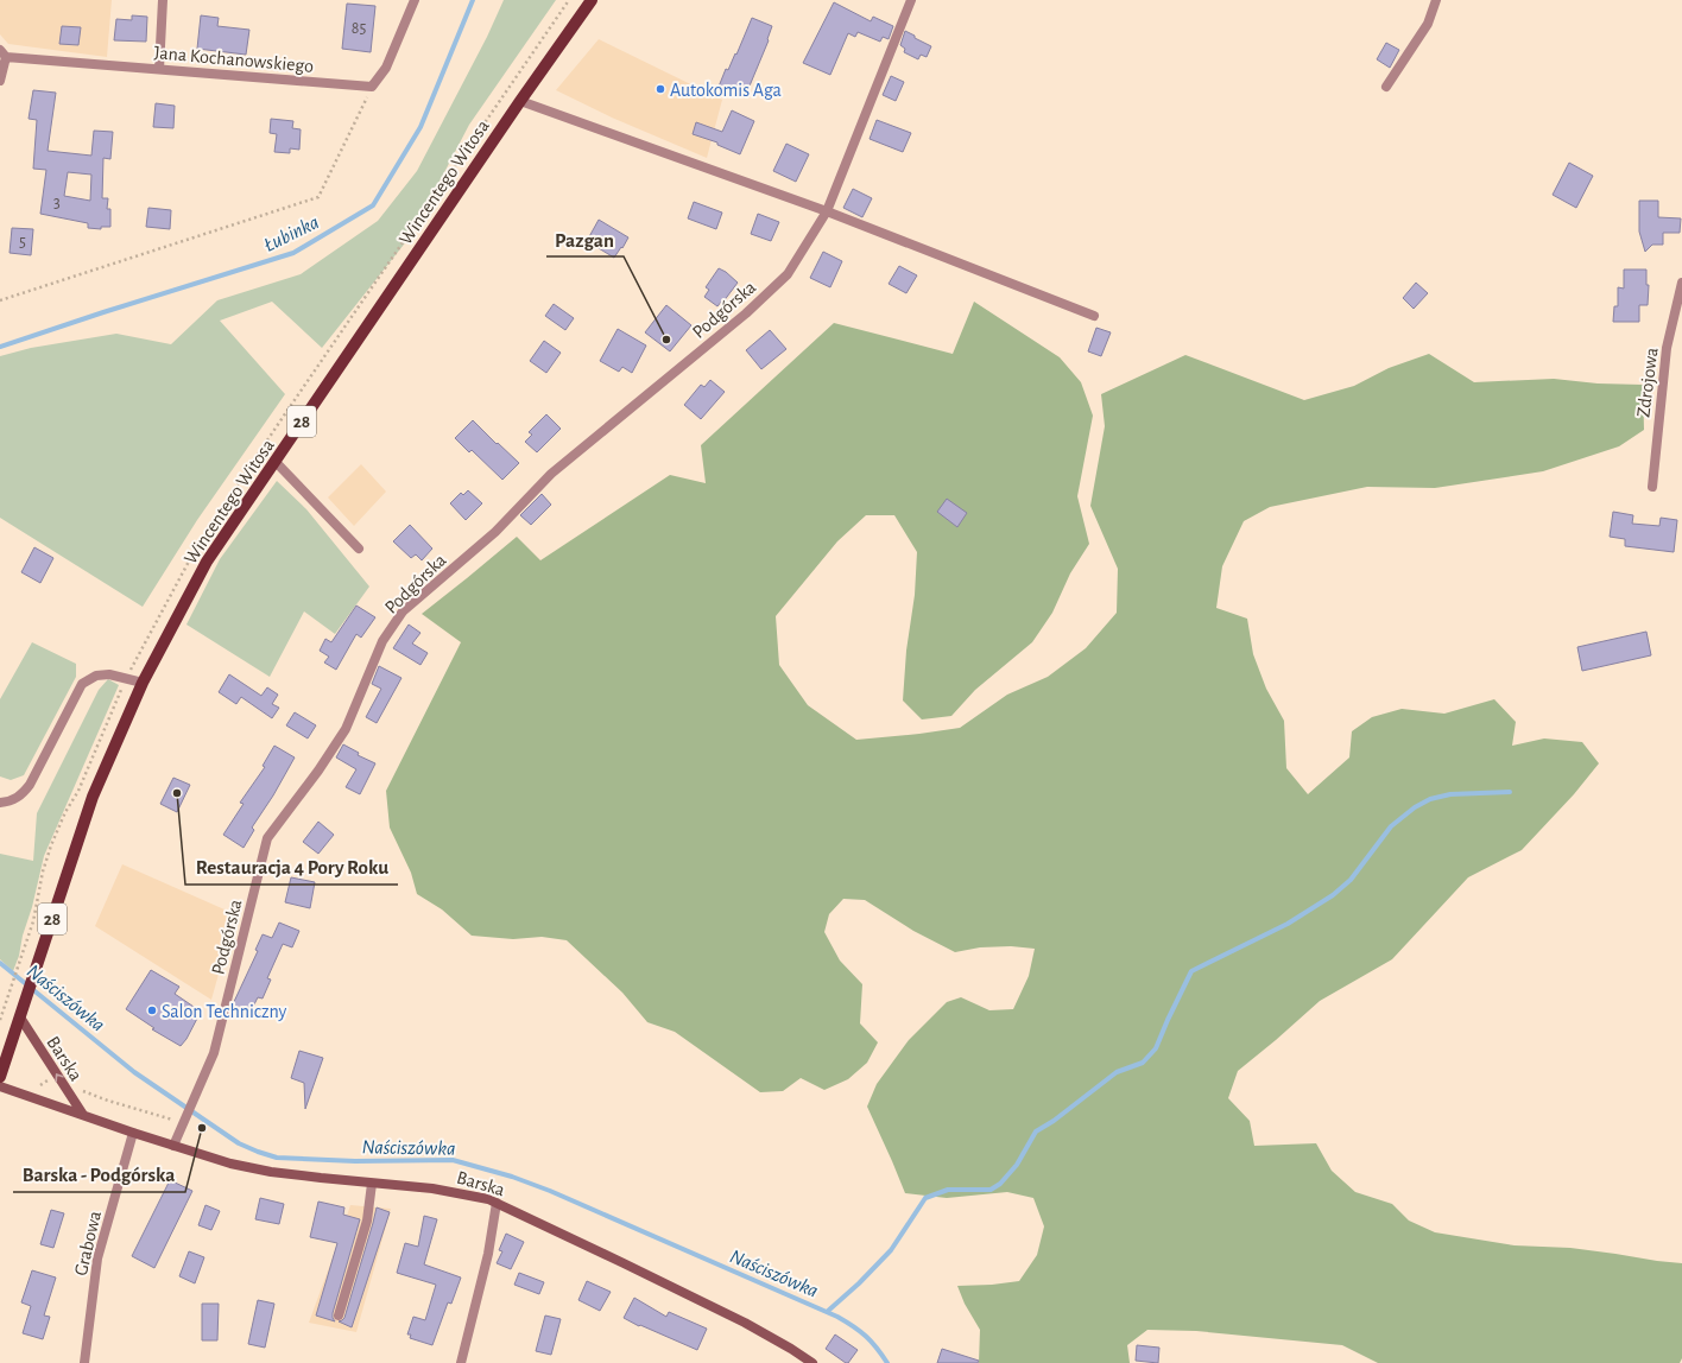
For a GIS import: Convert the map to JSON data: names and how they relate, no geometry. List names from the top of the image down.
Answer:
{
  "streets": {
    "main road": ["Wincentego Witosa", "28"],
    "street": [
      "Jana Kochanowskiego",
      "Podgórska",
      "Zdrojowa",
      "Barska",
      "Grabowa"
    ]
  },
  "crossings": [
    ["Wincentego Witosa", "Barska"],
    ["Podgórska", "Barska"],
    ["Barska", "Grabowa"]
  ],
  "water": ["Łubinka", "Naściszówka"],
  "places": [
    "Autokomis Aga",
    "Pazgan",
    "Restauracja 4 Pory Roku",
    "Salon Techniczny",
    "Barska - Podgórska"
  ],
  "house_numbers": ["85", "3", "5"]
}
